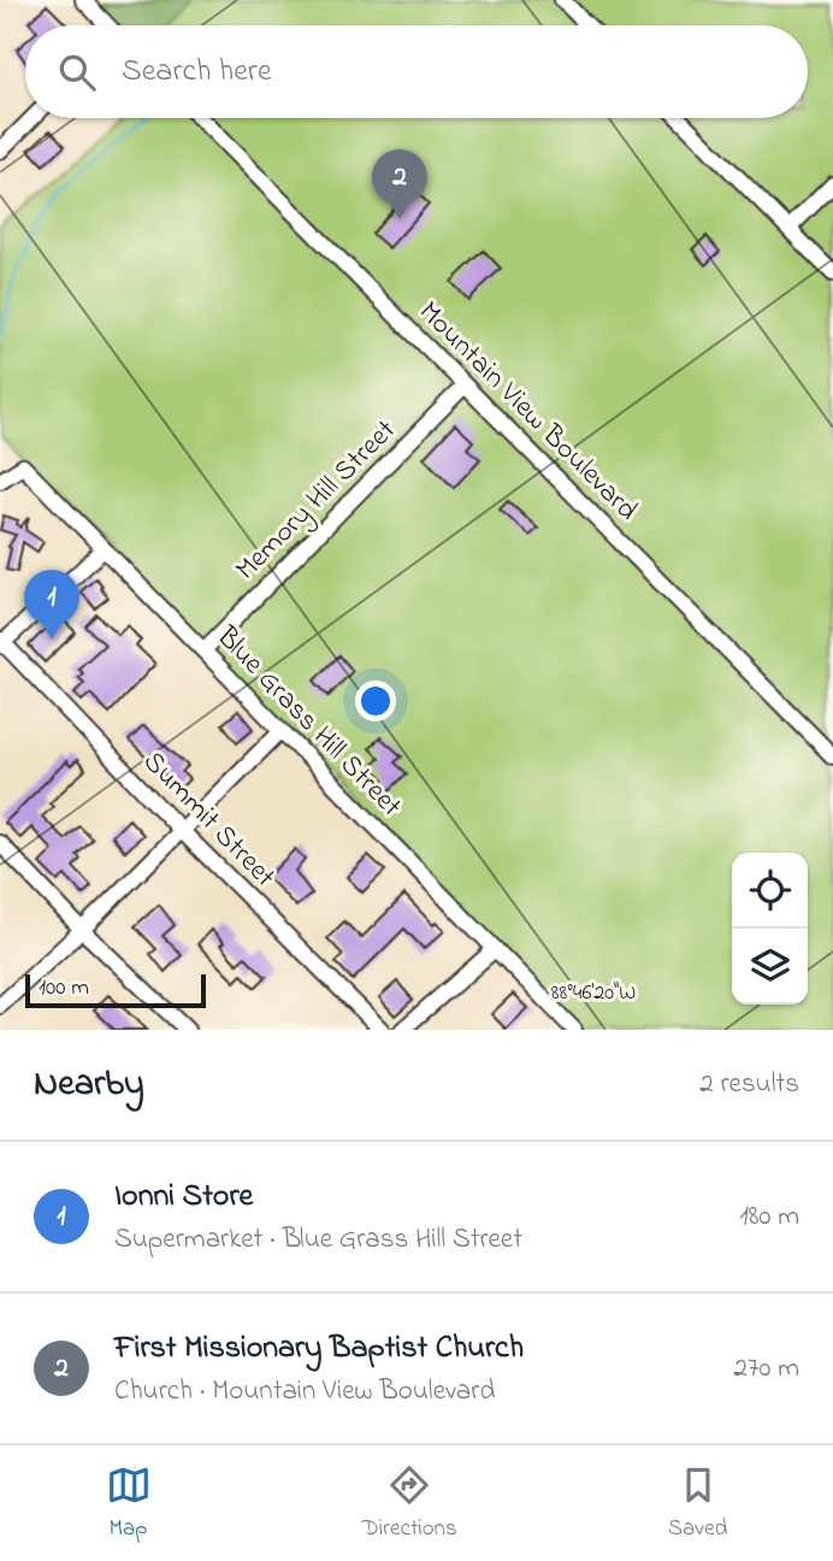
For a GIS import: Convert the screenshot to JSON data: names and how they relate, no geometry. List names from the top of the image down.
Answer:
{
  "streets": {
    "street": [
      "Mountain View Boulevard",
      "Memory Hill Street",
      "Blue Grass Hill Street",
      "Summit Street"
    ]
  },
  "crossings": [
    ["Mountain View Boulevard", "Memory Hill Street"],
    ["Memory Hill Street", "Blue Grass Hill Street"]
  ],
  "scale_bar": "100 m",
  "page": {
    "search": "Search here",
    "pins": ["2", "1"],
    "scale": "100 m",
    "heading": ["Nearby", "2 results"],
    "list": [
      {
        "mark": "1",
        "name": "Ionni Store",
        "note": "Supermarket · Blue Grass Hill Street",
        "value": "180 m"
      },
      {
        "mark": "2",
        "name": "First Missionary Baptist Church",
        "note": "Church · Mountain View Boulevard",
        "value": "270 m"
      }
    ],
    "nav": ["Map", "Directions", "Saved"]
  },
  "coordinates": ["88°46'20\"W"]
}
